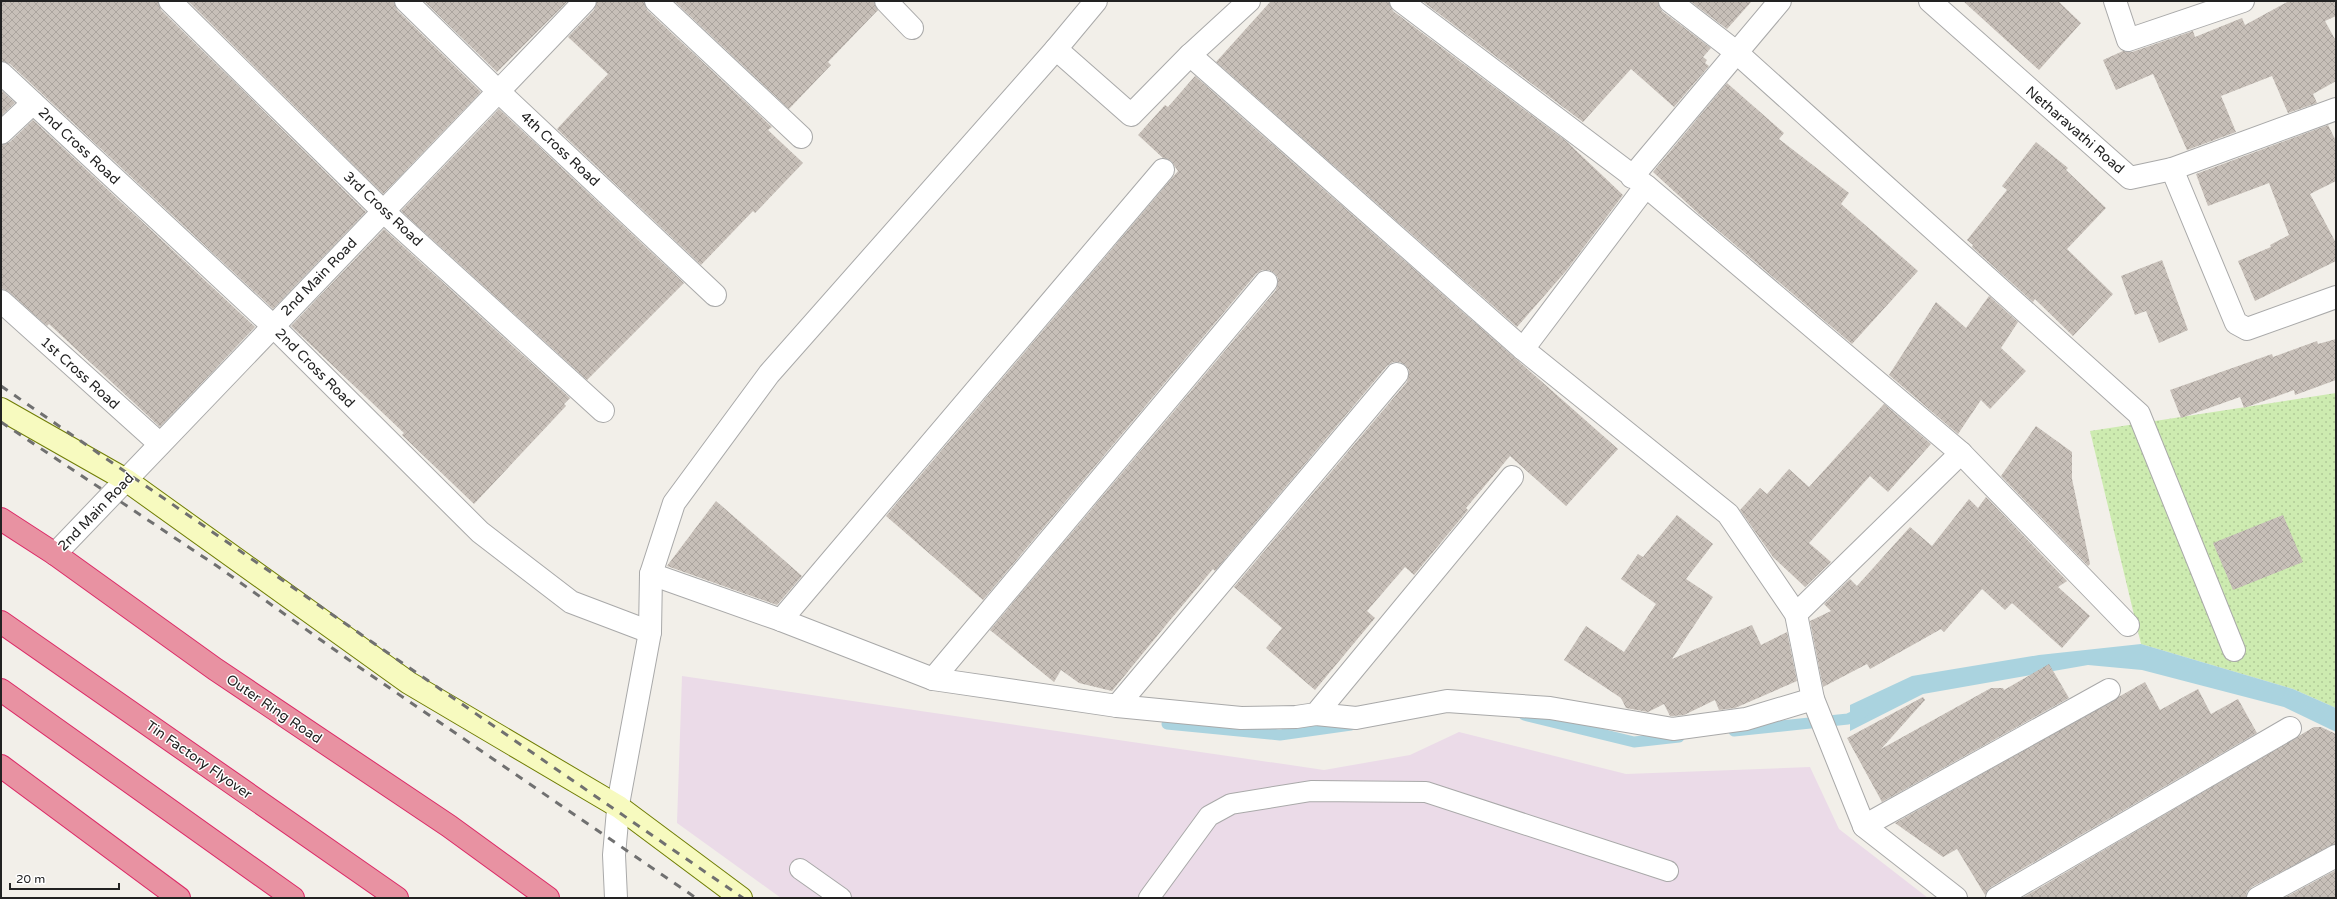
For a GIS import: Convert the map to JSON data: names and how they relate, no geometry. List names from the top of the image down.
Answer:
{
  "streets": {
    "highway": ["Outer Ring Road", "Tin Factory Flyover"],
    "street": [
      "Netharavathi Road",
      "2nd Cross Road",
      "4th Cross Road",
      "3rd Cross Road",
      "2nd Main Road",
      "1st Cross Road"
    ]
  },
  "crossings": [
    ["2nd Cross Road", "2nd Main Road"],
    ["4th Cross Road", "2nd Main Road"],
    ["3rd Cross Road", "2nd Main Road"],
    ["2nd Main Road", "1st Cross Road"],
    ["2nd Main Road", "Outer Ring Road"]
  ],
  "scale_bar": "20 m"
}
